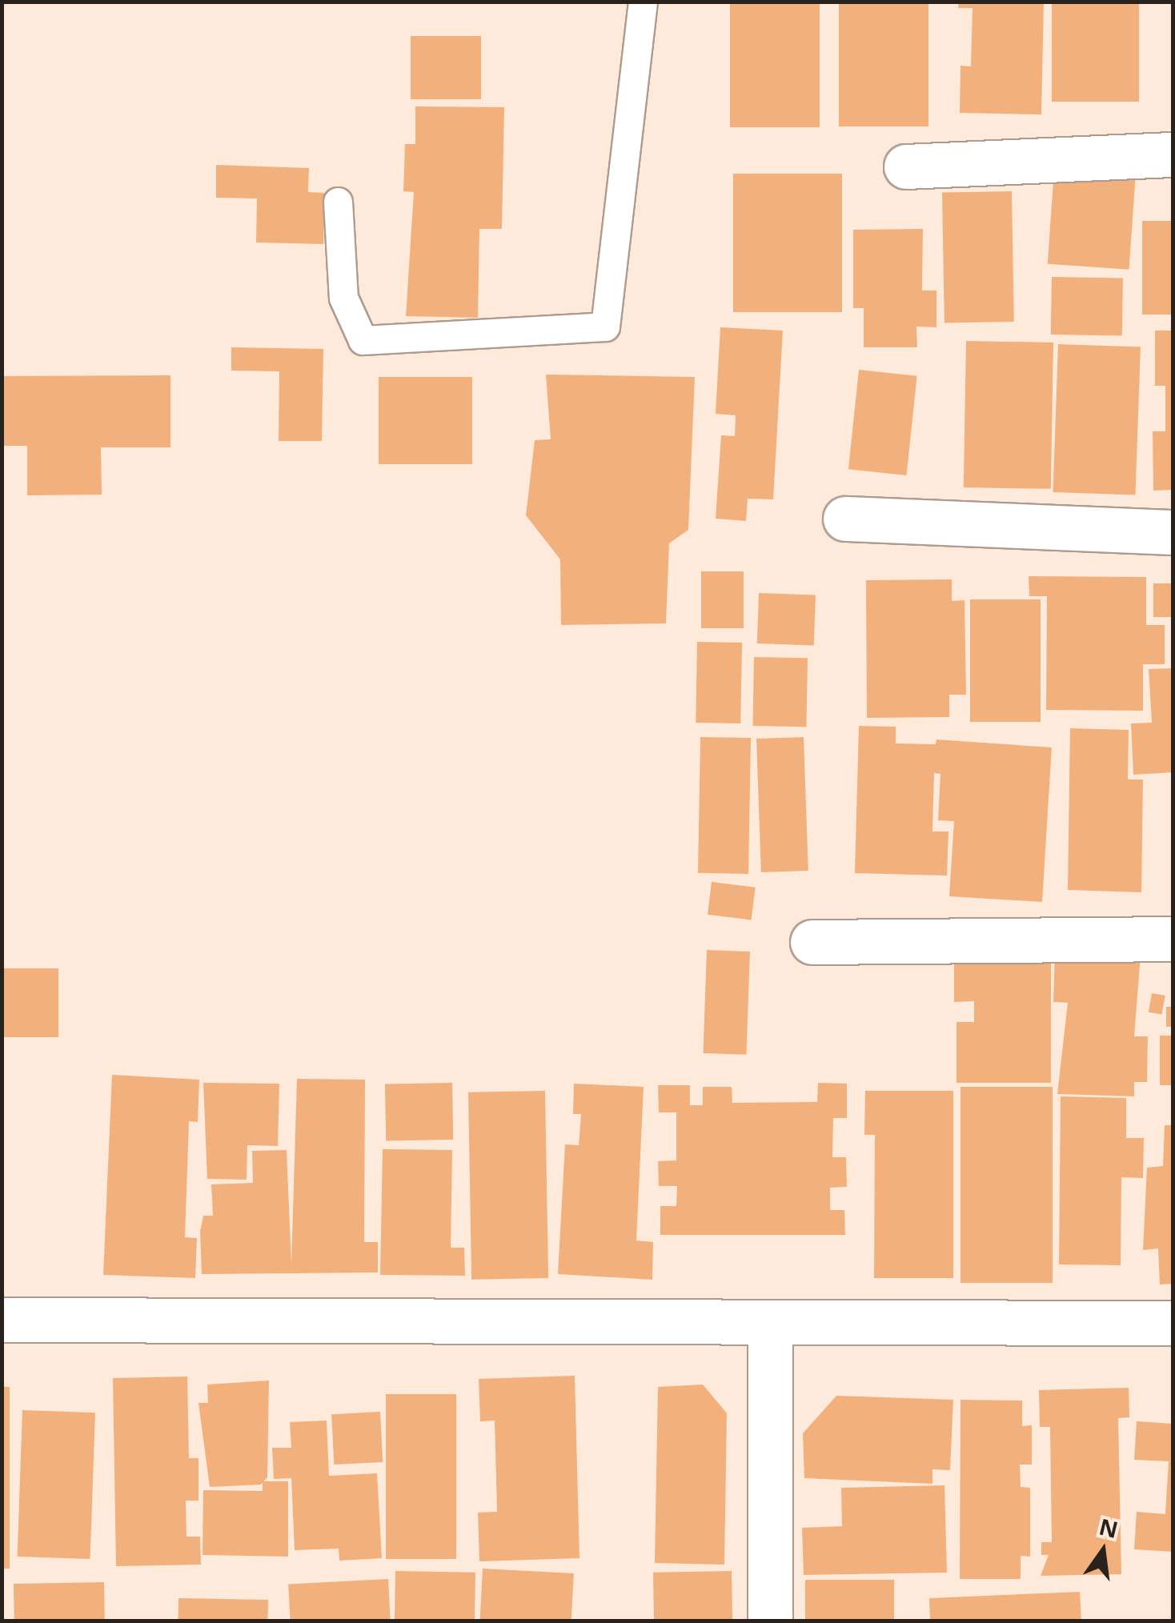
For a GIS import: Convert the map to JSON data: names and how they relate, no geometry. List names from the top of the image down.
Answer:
{
  "north": "top"
}
